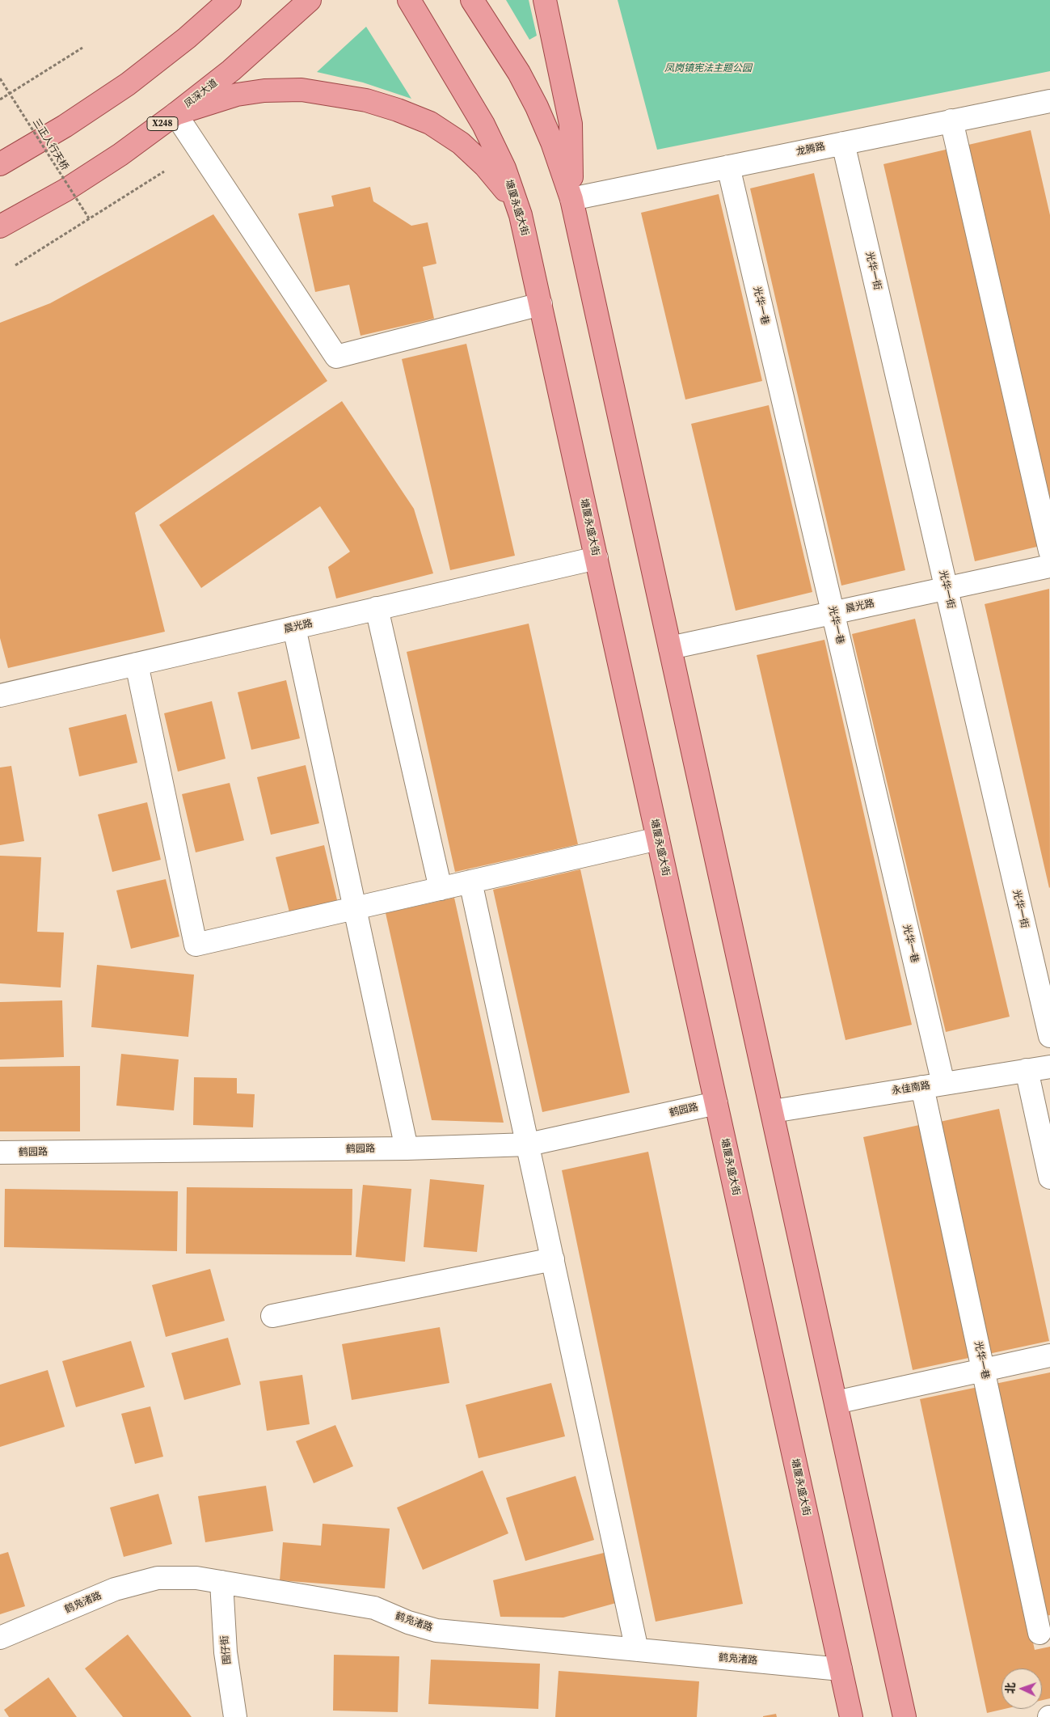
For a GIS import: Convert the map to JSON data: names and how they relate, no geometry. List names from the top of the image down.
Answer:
{
  "streets": {
    "main road": ["凤深大道", "X248", "塘厦永盛大街"],
    "street": [
      "龙腾路",
      "光华一街",
      "光华一巷",
      "晨光路",
      "永佳南路",
      "鹤园路",
      "鹤凫渚路",
      "围仔街"
    ],
    "path": ["三正人行天桥"]
  },
  "crossings": [
    ["龙腾路", "光华一街"],
    ["龙腾路", "光华一巷"],
    ["塘厦永盛大街", "晨光路"],
    ["塘厦永盛大街", "鹤园路"],
    ["塘厦永盛大街", "鹤凫渚路"],
    ["光华一街", "晨光路"],
    ["光华一巷", "晨光路"],
    ["光华一巷", "永佳南路"],
    ["鹤凫渚路", "围仔街"]
  ],
  "parks": ["凤岗镇宪法主题公园"],
  "north": "left"
}
